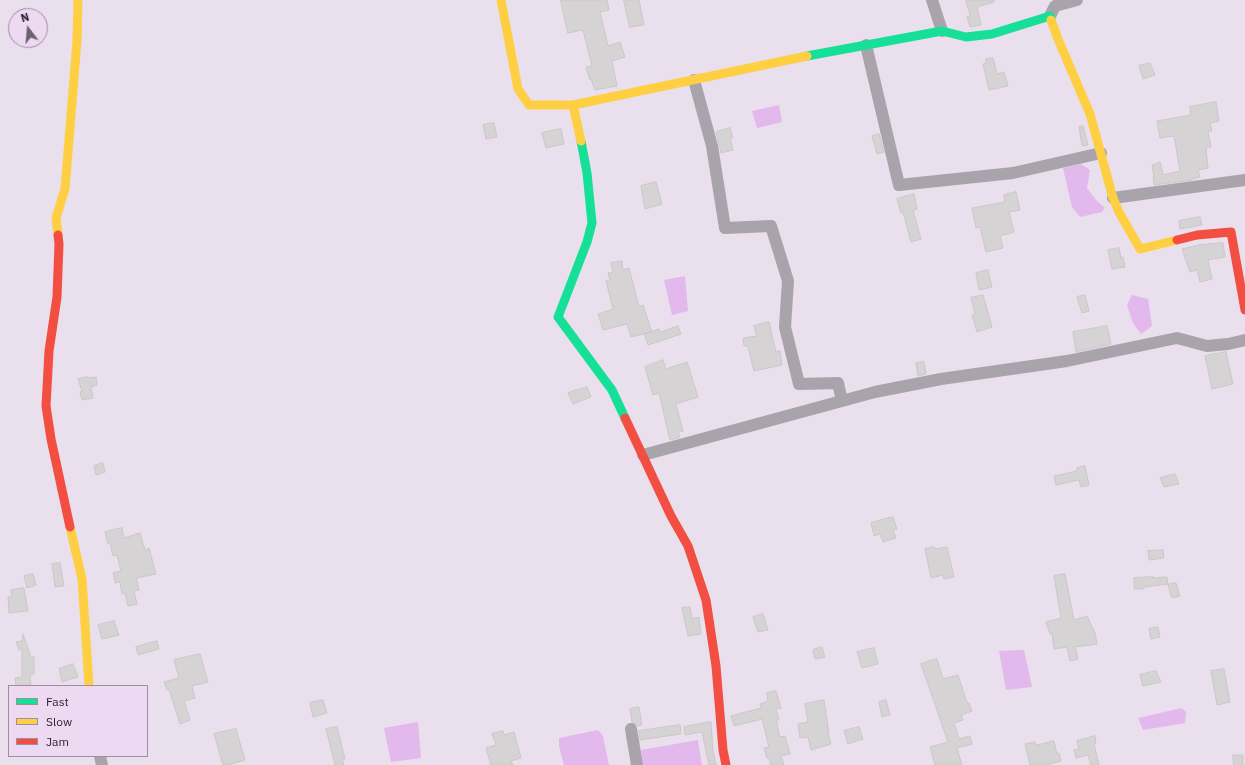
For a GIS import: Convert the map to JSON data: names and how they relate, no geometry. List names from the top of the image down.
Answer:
{
  "legend": ["Fast", "Slow", "Jam"],
  "north": "top"
}
